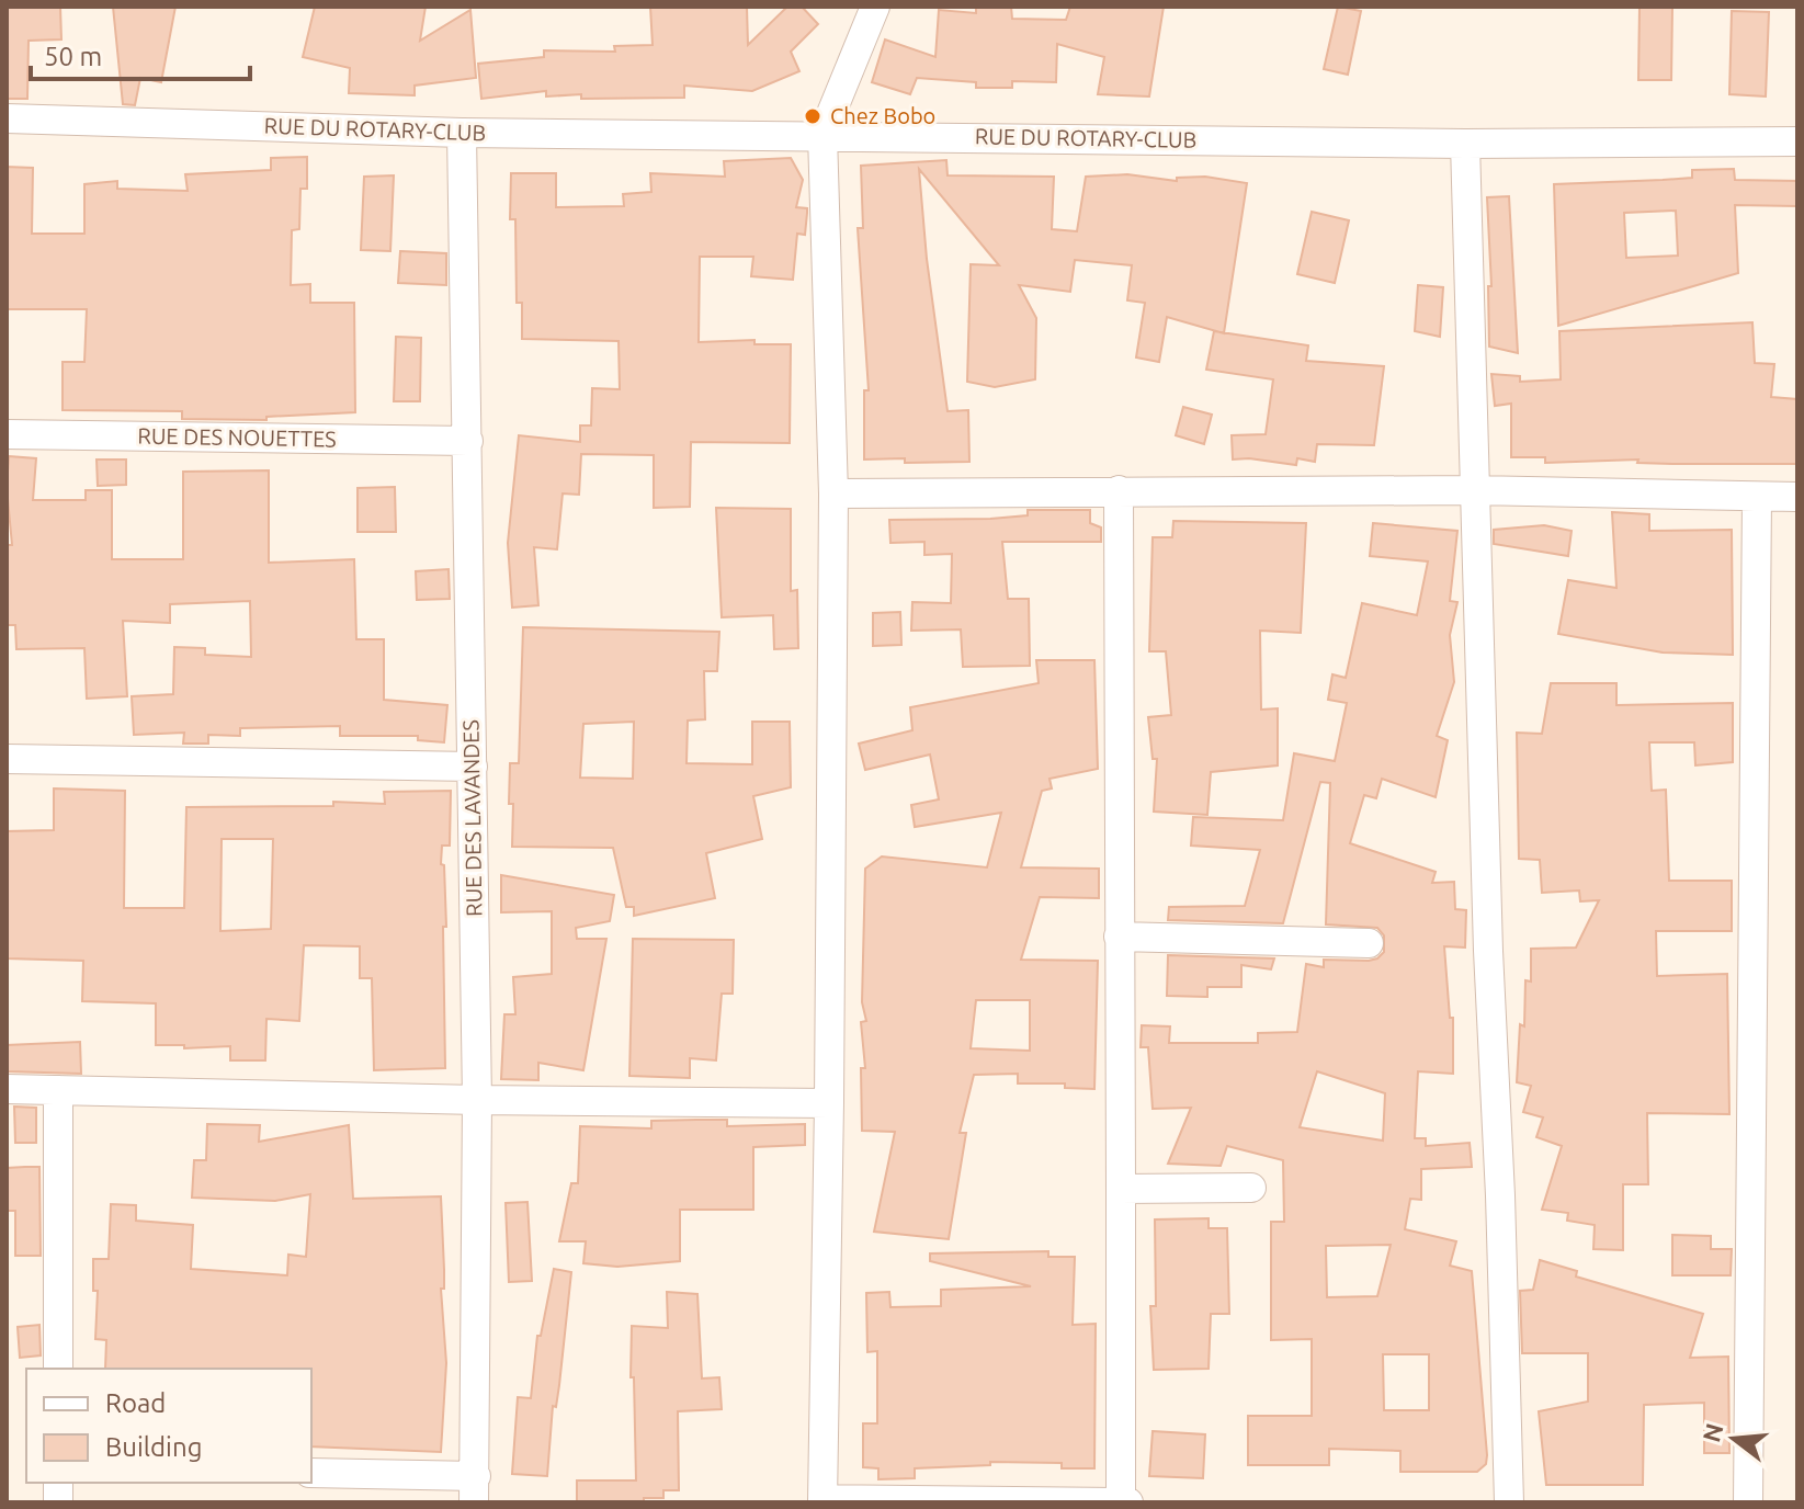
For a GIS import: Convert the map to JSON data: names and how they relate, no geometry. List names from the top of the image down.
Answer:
{
  "streets": {
    "street": ["RUE DU ROTARY-CLUB", "RUE DES NOUETTES", "RUE DES LAVANDES"]
  },
  "crossings": [
    ["RUE DU ROTARY-CLUB", "RUE DES LAVANDES"],
    ["RUE DES NOUETTES", "RUE DES LAVANDES"]
  ],
  "places": ["Chez Bobo"],
  "legend": ["Road", "Building"],
  "scale_bar": "50 m",
  "north": "left"
}
